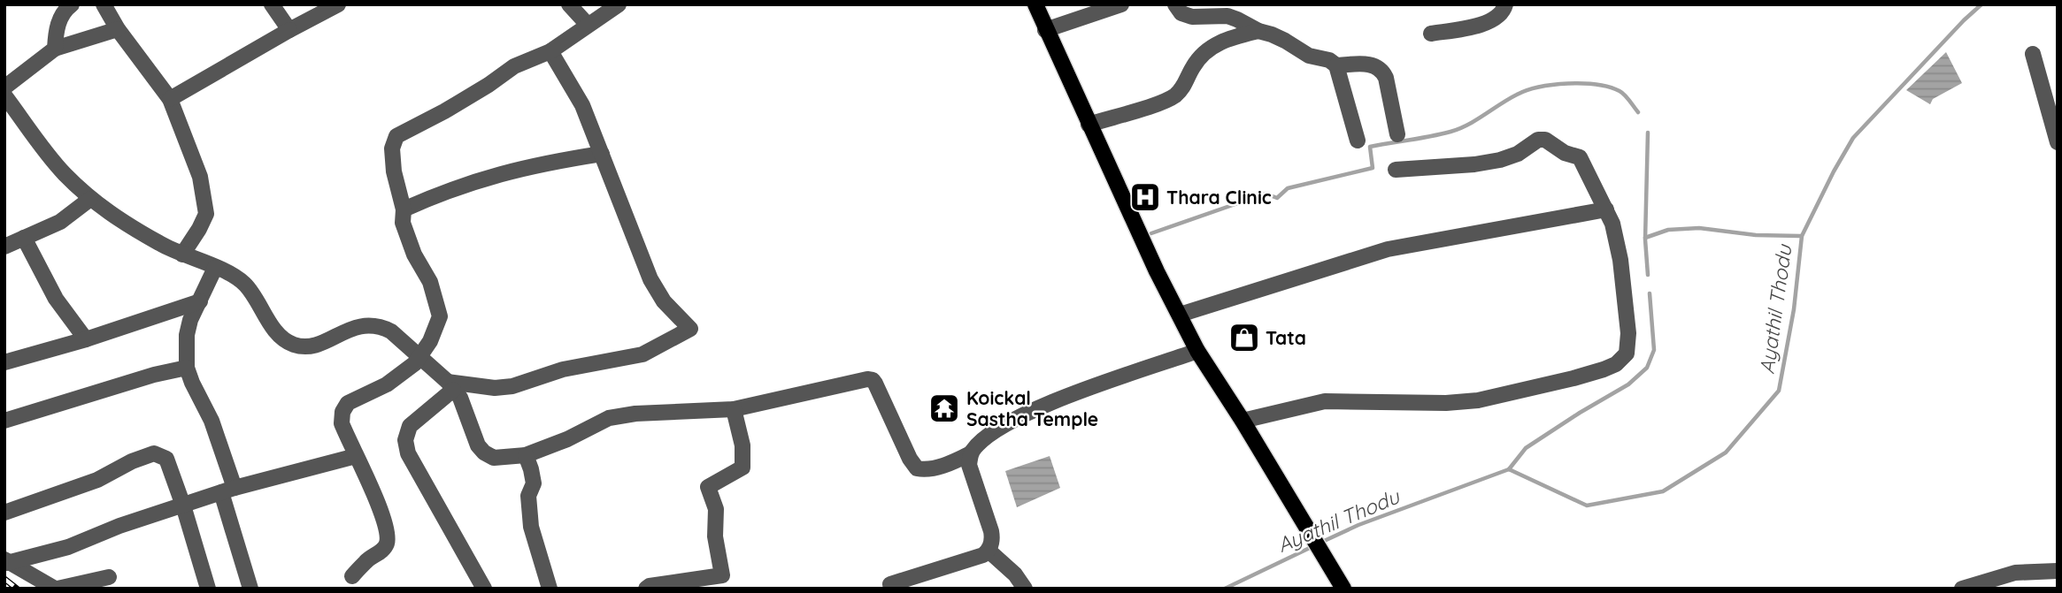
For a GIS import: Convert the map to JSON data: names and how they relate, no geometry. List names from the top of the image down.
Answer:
{
  "water": ["Ayathil Thodu"],
  "places": {
    "hospital": ["Thara Clinic"],
    "shop": ["Tata"],
    "temple": ["Koickal Sastha Temple"]
  }
}
